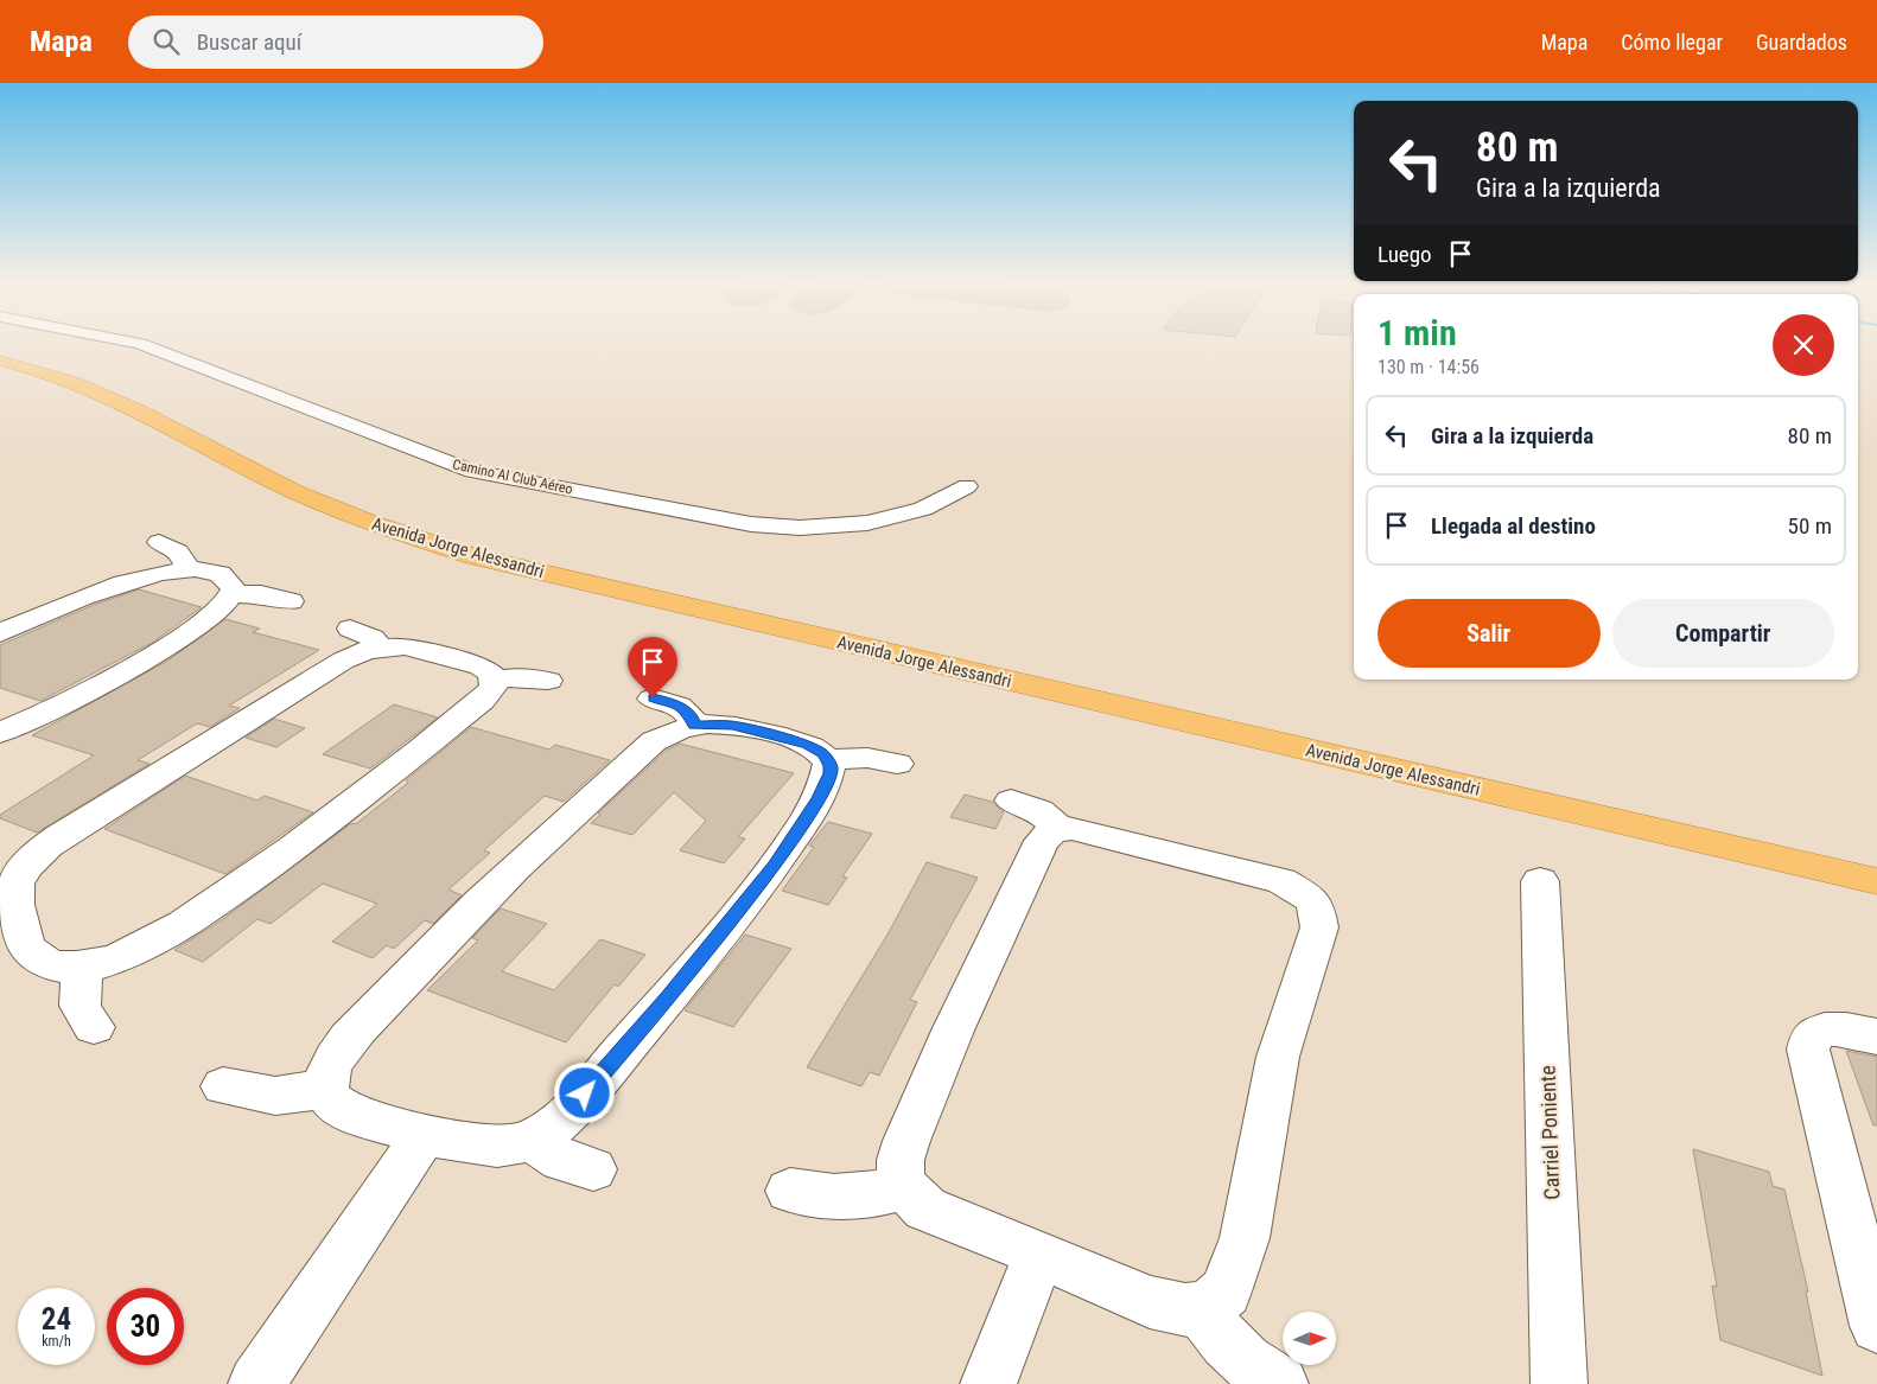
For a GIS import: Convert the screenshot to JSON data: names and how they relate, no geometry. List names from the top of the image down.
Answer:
{
  "streets": {
    "highway": ["Avenida Jorge Alessandri"],
    "street": ["Camino Al Club Aéreo", "Carriel Poniente"]
  },
  "north": "right",
  "page": {
    "header": "Mapa",
    "search": "Buscar aquí",
    "nav": ["Mapa", "Cómo llegar", "Guardados"],
    "turn": ["80 m", "Gira a la izquierda"],
    "then": "Luego",
    "heading": ["1 min", "130 m · 14:56"],
    "list": [
      {
        "name": "Gira a la izquierda",
        "value": "80 m"
      },
      {
        "name": "Llegada al destino",
        "value": "50 m"
      }
    ],
    "buttons": ["Salir", "Compartir"],
    "speed": "24 km/h",
    "limit": "30"
  }
}
